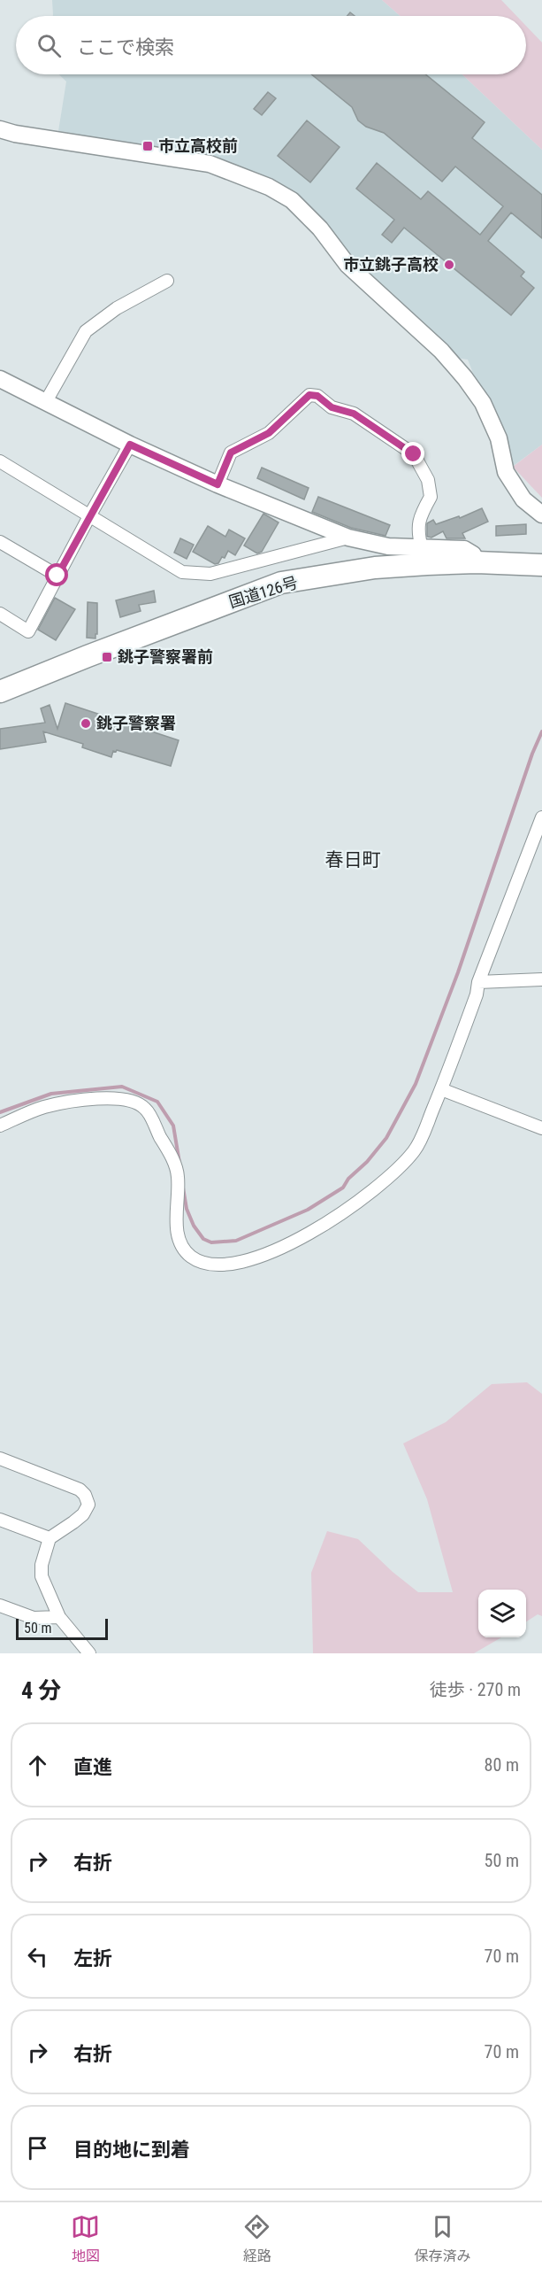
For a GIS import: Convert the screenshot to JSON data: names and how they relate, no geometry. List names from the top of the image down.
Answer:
{
  "streets": {
    "highway": ["国道126号"]
  },
  "districts": ["春日町"],
  "places": {
    "transit": ["市立高校前", "銚子警察署前"],
    "other": ["市立銚子高校", "銚子警察署"]
  },
  "scale_bar": "50 m",
  "page": {
    "search": "ここで検索",
    "scale": "50 m",
    "heading": ["4 分", "徒歩 · 270 m"],
    "list": [
      ["直進", "80 m"],
      ["右折", "50 m"],
      ["左折", "70 m"],
      ["右折", "70 m"],
      "目的地に到着"
    ],
    "nav": ["地図", "経路", "保存済み"]
  }
}
